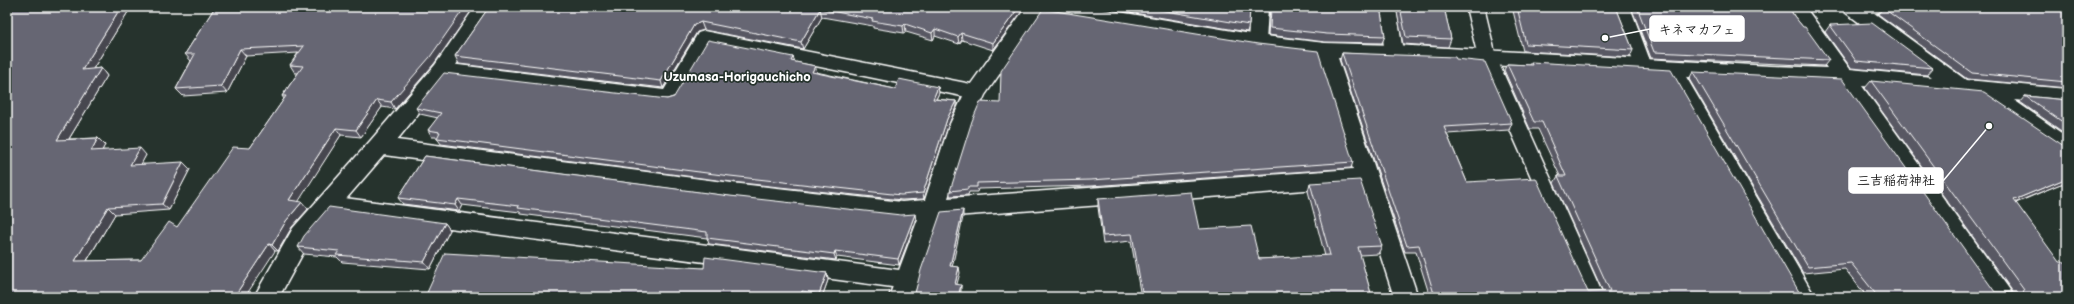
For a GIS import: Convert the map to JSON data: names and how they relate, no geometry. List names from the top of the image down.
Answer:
{
  "districts": ["Uzumasa-Horigauchicho"],
  "places": ["キネマカフェ", "三吉稲荷神社"]
}
